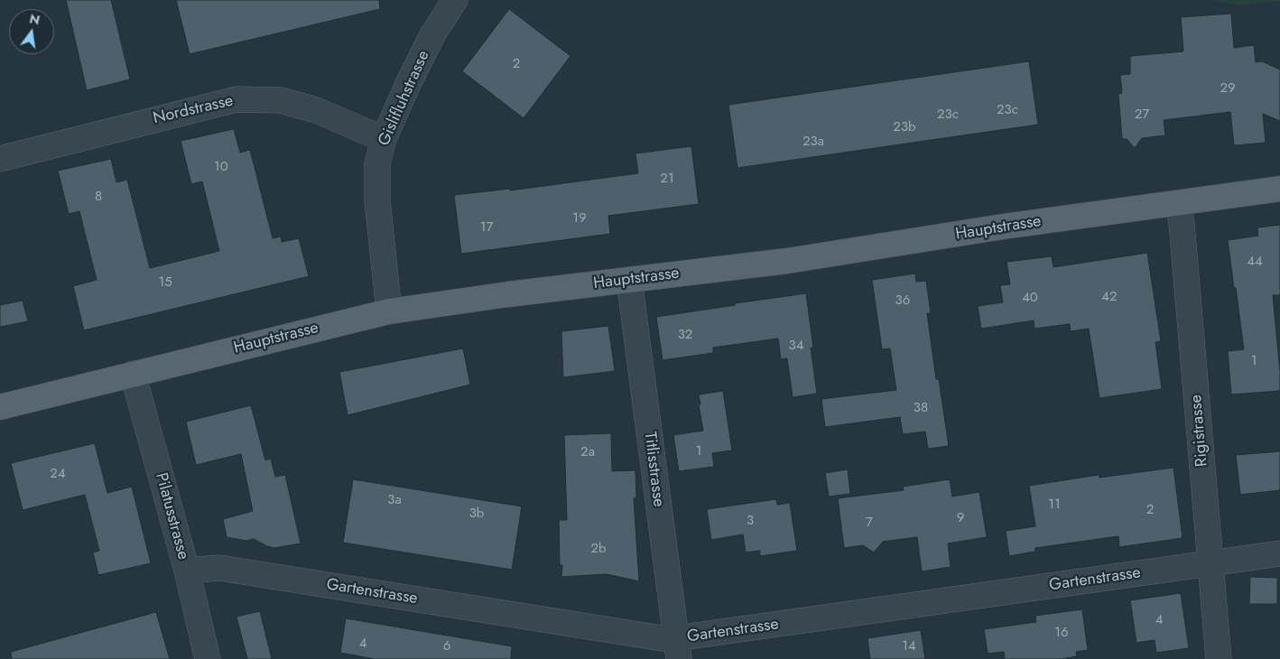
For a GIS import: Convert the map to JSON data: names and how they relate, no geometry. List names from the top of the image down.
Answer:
{
  "streets": {
    "main road": ["Hauptstrasse"],
    "street": [
      "Gislifluhstrasse",
      "Nordstrasse",
      "Rigistrasse",
      "Titlisstrasse",
      "Pilatusstrasse",
      "Gartenstrasse"
    ]
  },
  "crossings": [
    ["Gislifluhstrasse", "Nordstrasse"],
    ["Gislifluhstrasse", "Hauptstrasse"],
    ["Hauptstrasse", "Rigistrasse"],
    ["Hauptstrasse", "Titlisstrasse"],
    ["Hauptstrasse", "Pilatusstrasse"],
    ["Rigistrasse", "Gartenstrasse"],
    ["Titlisstrasse", "Gartenstrasse"],
    ["Pilatusstrasse", "Gartenstrasse"]
  ],
  "house_numbers": [
    "2",
    "29",
    "23c",
    "23c",
    "27",
    "23b",
    "23a",
    "10",
    "21",
    "8",
    "19",
    "17",
    "44",
    "15",
    "42",
    "40",
    "36",
    "32",
    "34",
    "1",
    "38",
    "1",
    "2a",
    "24",
    "3a",
    "11",
    "2",
    "3b",
    "9",
    "3",
    "7",
    "2b",
    "4",
    "16",
    "4",
    "6",
    "14"
  ],
  "north": "top"
}
